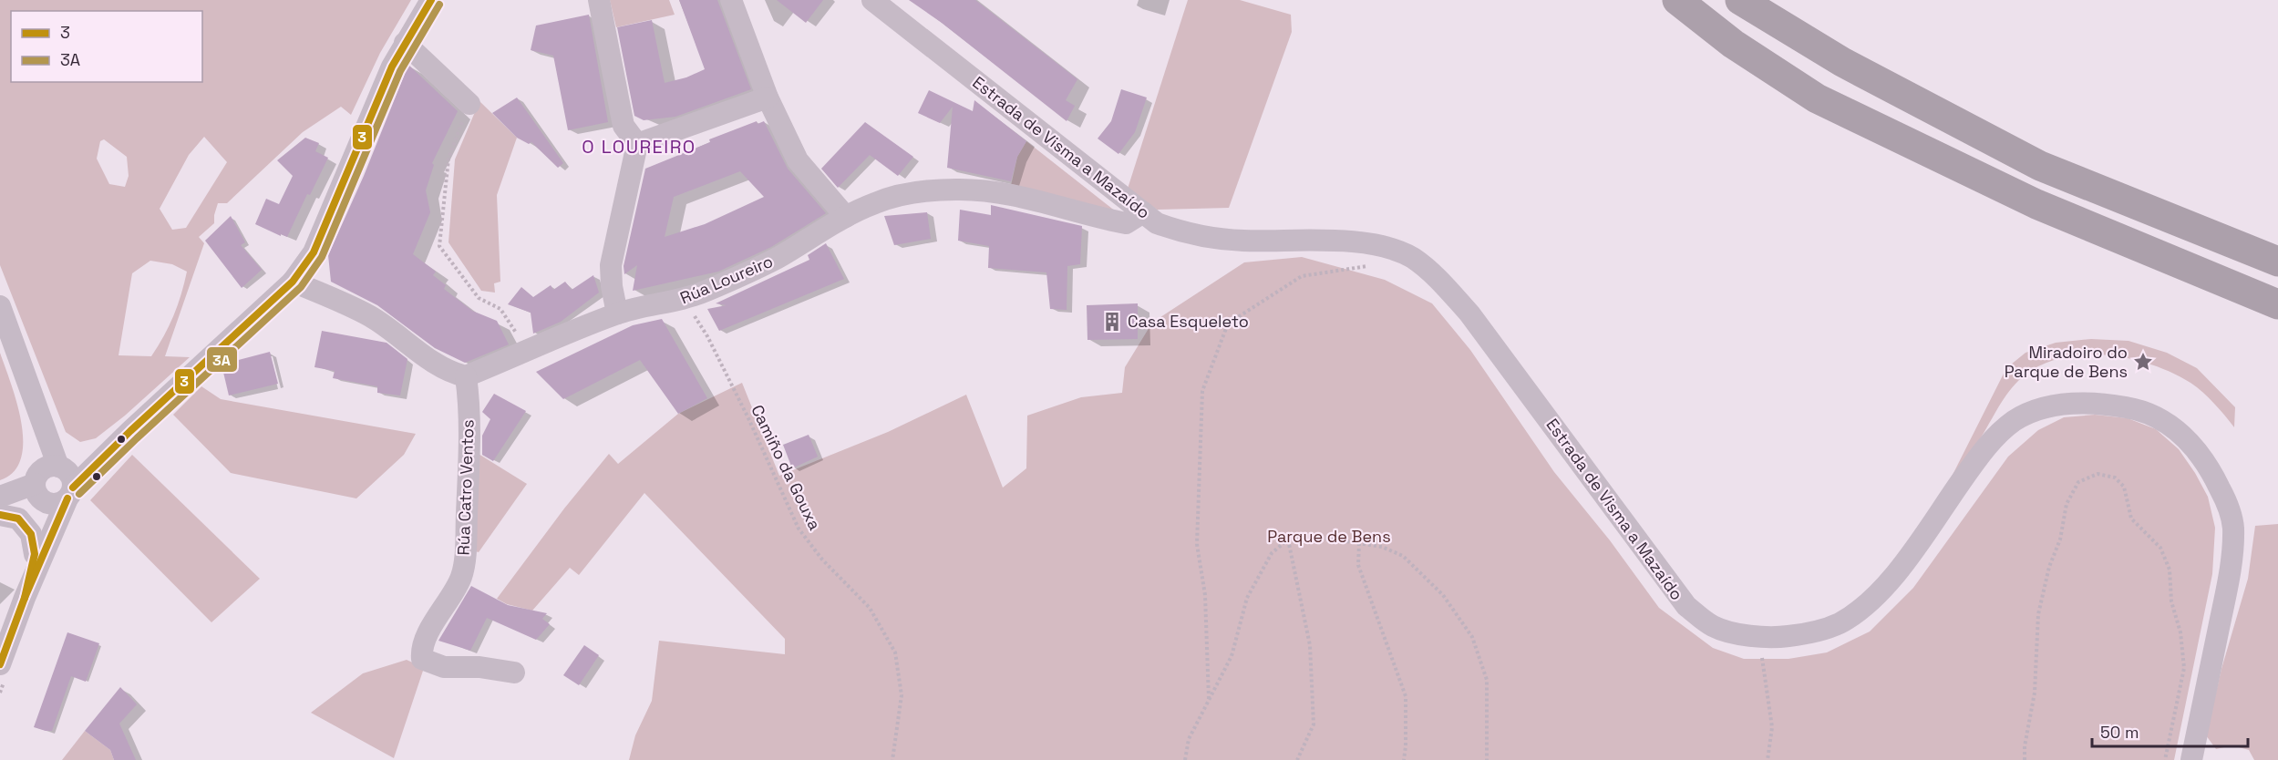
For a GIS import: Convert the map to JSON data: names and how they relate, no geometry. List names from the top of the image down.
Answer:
{
  "streets": {
    "street": ["Estrada de Visma a Mazaído", "Rúa Loureiro", "Rúa Catro Ventos"],
    "path": ["Camiño da Gouxa"]
  },
  "crossings": [
    ["Estrada de Visma a Mazaído", "Rúa Loureiro"],
    ["Rúa Loureiro", "Camiño da Gouxa"],
    ["Rúa Loureiro", "Rúa Catro Ventos"]
  ],
  "districts": ["O LOUREIRO"],
  "parks": ["Parque de Bens"],
  "places": {
    "building": ["Casa Esqueleto"],
    "place": ["Miradoiro do Parque de Bens"]
  },
  "lines": ["transit line 3", "transit line 3A"],
  "legend": ["3", "3A"],
  "scale_bar": "50 m"
}
